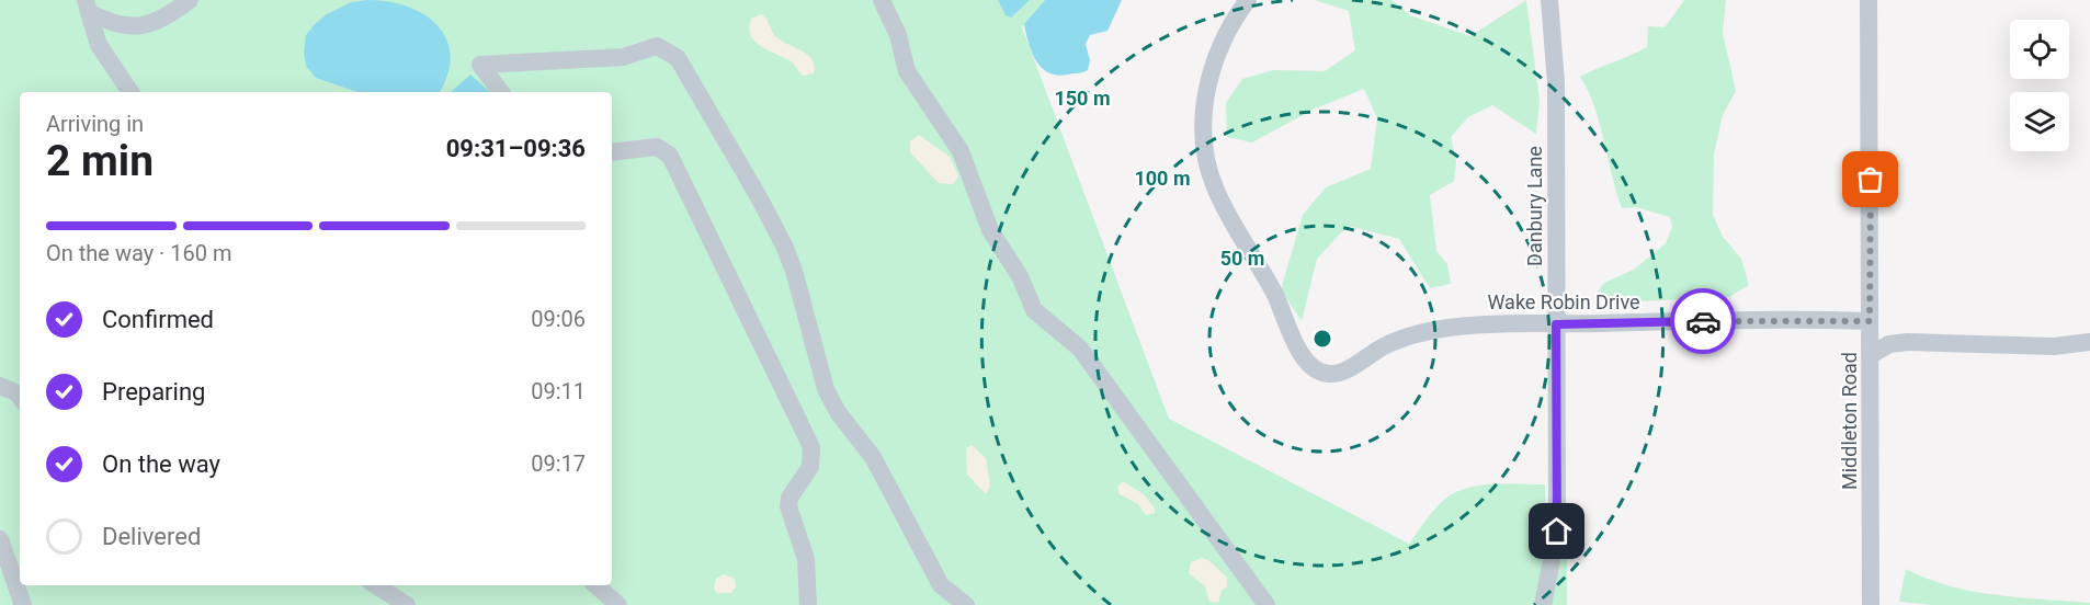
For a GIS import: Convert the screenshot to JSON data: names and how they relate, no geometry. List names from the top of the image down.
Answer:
{
  "streets": {
    "street": ["Danbury Lane", "Wake Robin Drive", "Middleton Road"]
  },
  "crossings": [
    ["Danbury Lane", "Wake Robin Drive"],
    ["Wake Robin Drive", "Middleton Road"]
  ],
  "page": {
    "heading": ["2 min", "Arriving in", "09:31–09:36"],
    "bar": "On the way · 160 m",
    "list": [
      ["Confirmed", "09:06"],
      ["Preparing", "09:11"],
      ["On the way", "09:17"],
      "Delivered"
    ]
  },
  "rings": ["150 m", "100 m", "50 m"]
}
